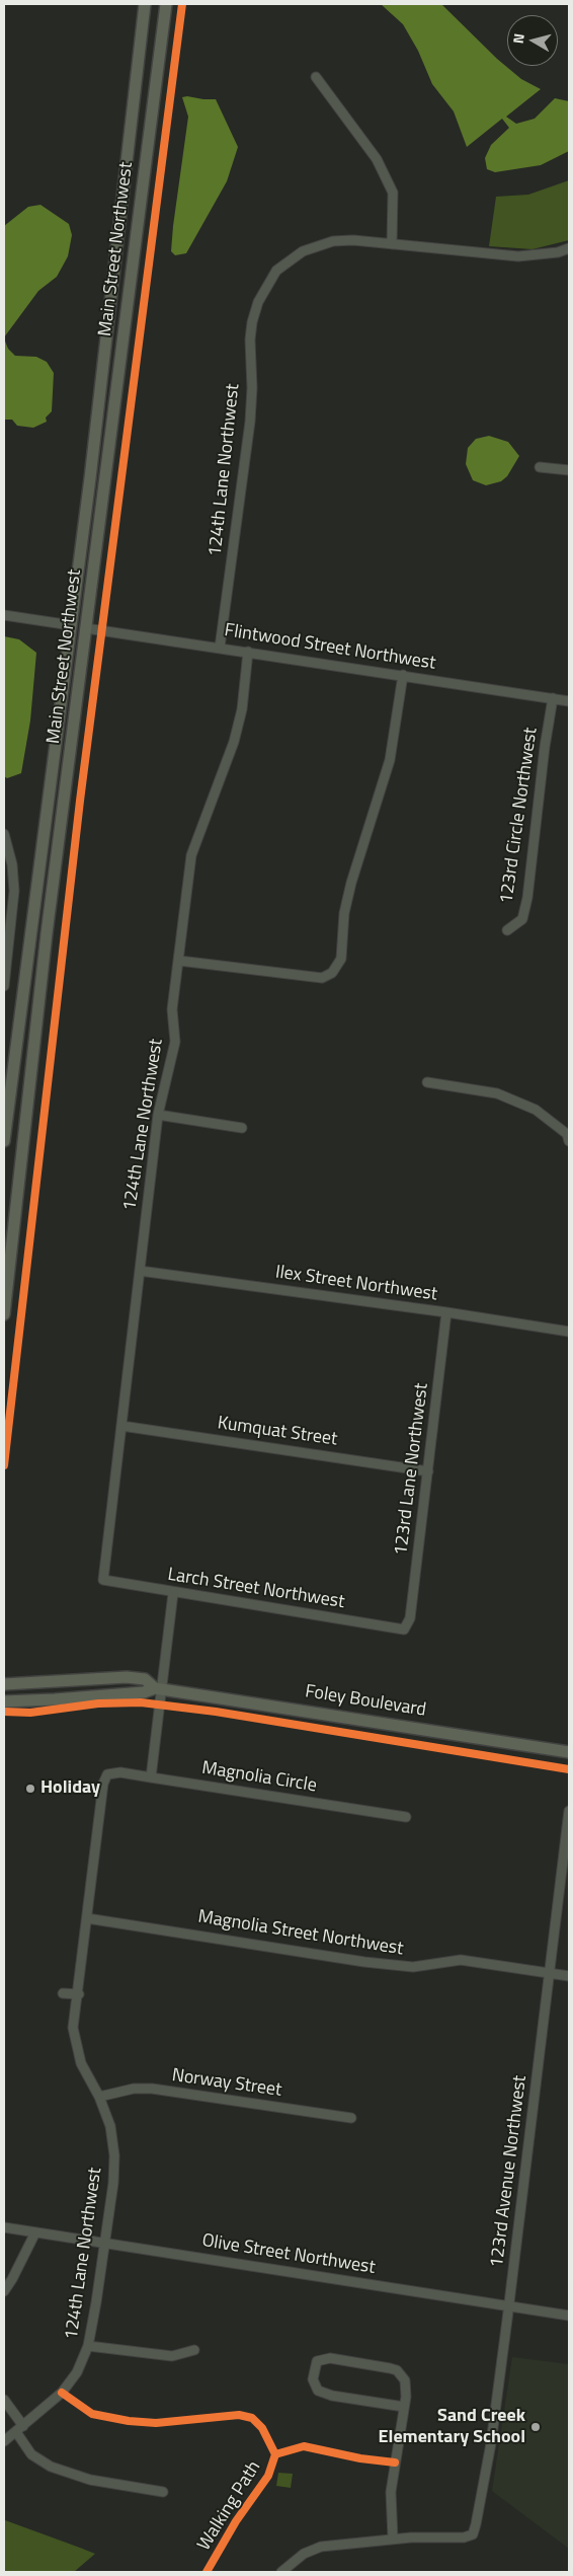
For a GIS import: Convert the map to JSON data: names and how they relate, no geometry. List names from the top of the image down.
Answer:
{
  "streets": {
    "main road": ["Main Street Northwest", "Foley Boulevard"],
    "street": [
      "124th Lane Northwest",
      "Flintwood Street Northwest",
      "123rd Circle Northwest",
      "Ilex Street Northwest",
      "Kumquat Street",
      "123rd Lane Northwest",
      "Larch Street Northwest",
      "Magnolia Circle",
      "Magnolia Street Northwest",
      "Norway Street",
      "123rd Avenue Northwest",
      "Olive Street Northwest"
    ],
    "cycle path": ["Walking Path"]
  },
  "crossings": [
    ["Main Street Northwest", "Flintwood Street Northwest"],
    ["124th Lane Northwest", "Flintwood Street Northwest"],
    ["124th Lane Northwest", "Ilex Street Northwest"],
    ["124th Lane Northwest", "Kumquat Street"],
    ["124th Lane Northwest", "Larch Street Northwest"],
    ["124th Lane Northwest", "Magnolia Circle"],
    ["124th Lane Northwest", "Magnolia Street Northwest"],
    ["124th Lane Northwest", "Norway Street"],
    ["124th Lane Northwest", "Olive Street Northwest"],
    ["Flintwood Street Northwest", "123rd Circle Northwest"],
    ["Ilex Street Northwest", "123rd Lane Northwest"],
    ["Kumquat Street", "123rd Lane Northwest"],
    ["123rd Lane Northwest", "Larch Street Northwest"],
    ["Magnolia Street Northwest", "123rd Avenue Northwest"],
    ["123rd Avenue Northwest", "Olive Street Northwest"]
  ],
  "places": ["Holiday", "Sand Creek Elementary School"],
  "north": "left"
}
